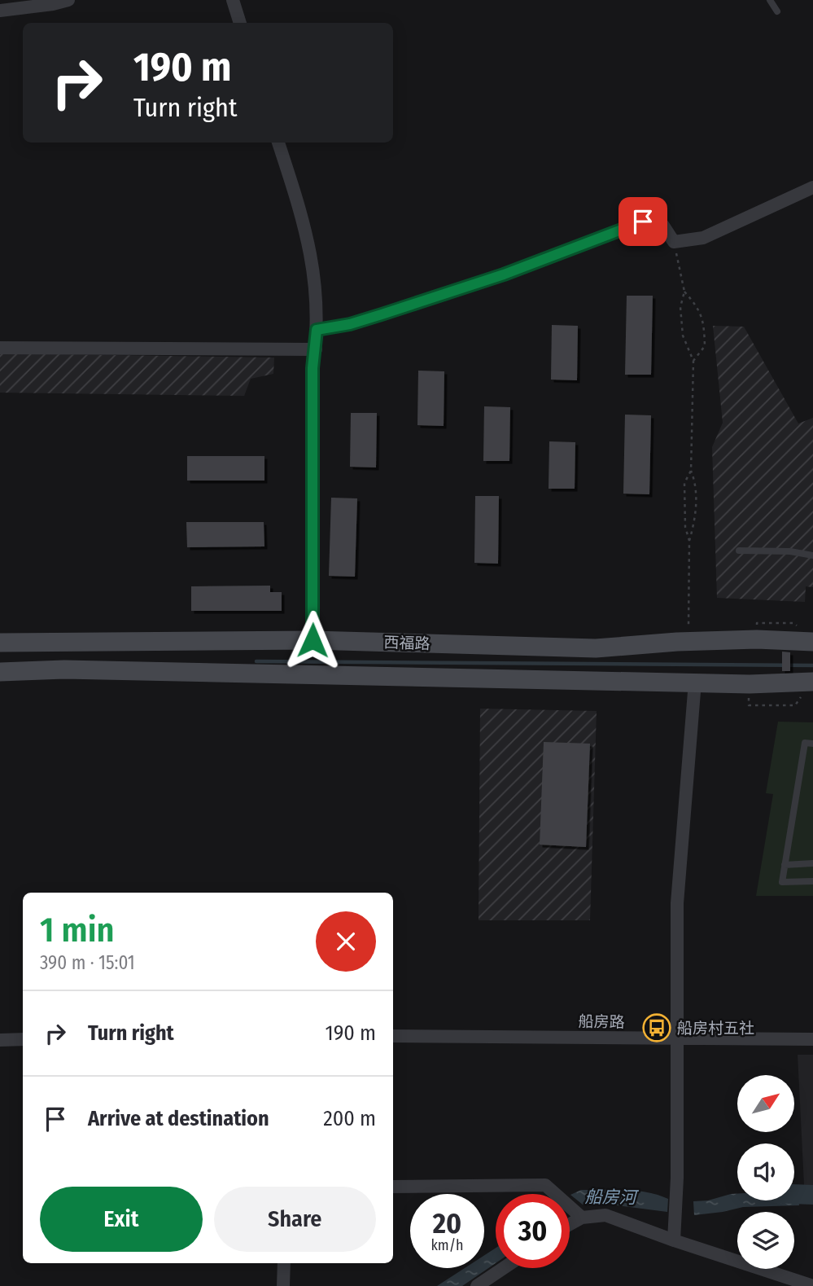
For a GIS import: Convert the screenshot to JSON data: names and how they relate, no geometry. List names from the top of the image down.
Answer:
{
  "streets": {
    "main road": ["西福路"],
    "street": ["船房路"]
  },
  "water": ["船房河"],
  "places": {
    "bus stop": ["船房村五社"]
  },
  "north": "top right",
  "page": {
    "turn": ["190 m", "Turn right"],
    "heading": ["1 min", "390 m · 15:01"],
    "list": [
      {
        "name": "Turn right",
        "value": "190 m"
      },
      {
        "name": "Arrive at destination",
        "value": "200 m"
      }
    ],
    "buttons": ["Exit", "Share"],
    "speed": "20 km/h",
    "limit": "30"
  }
}
